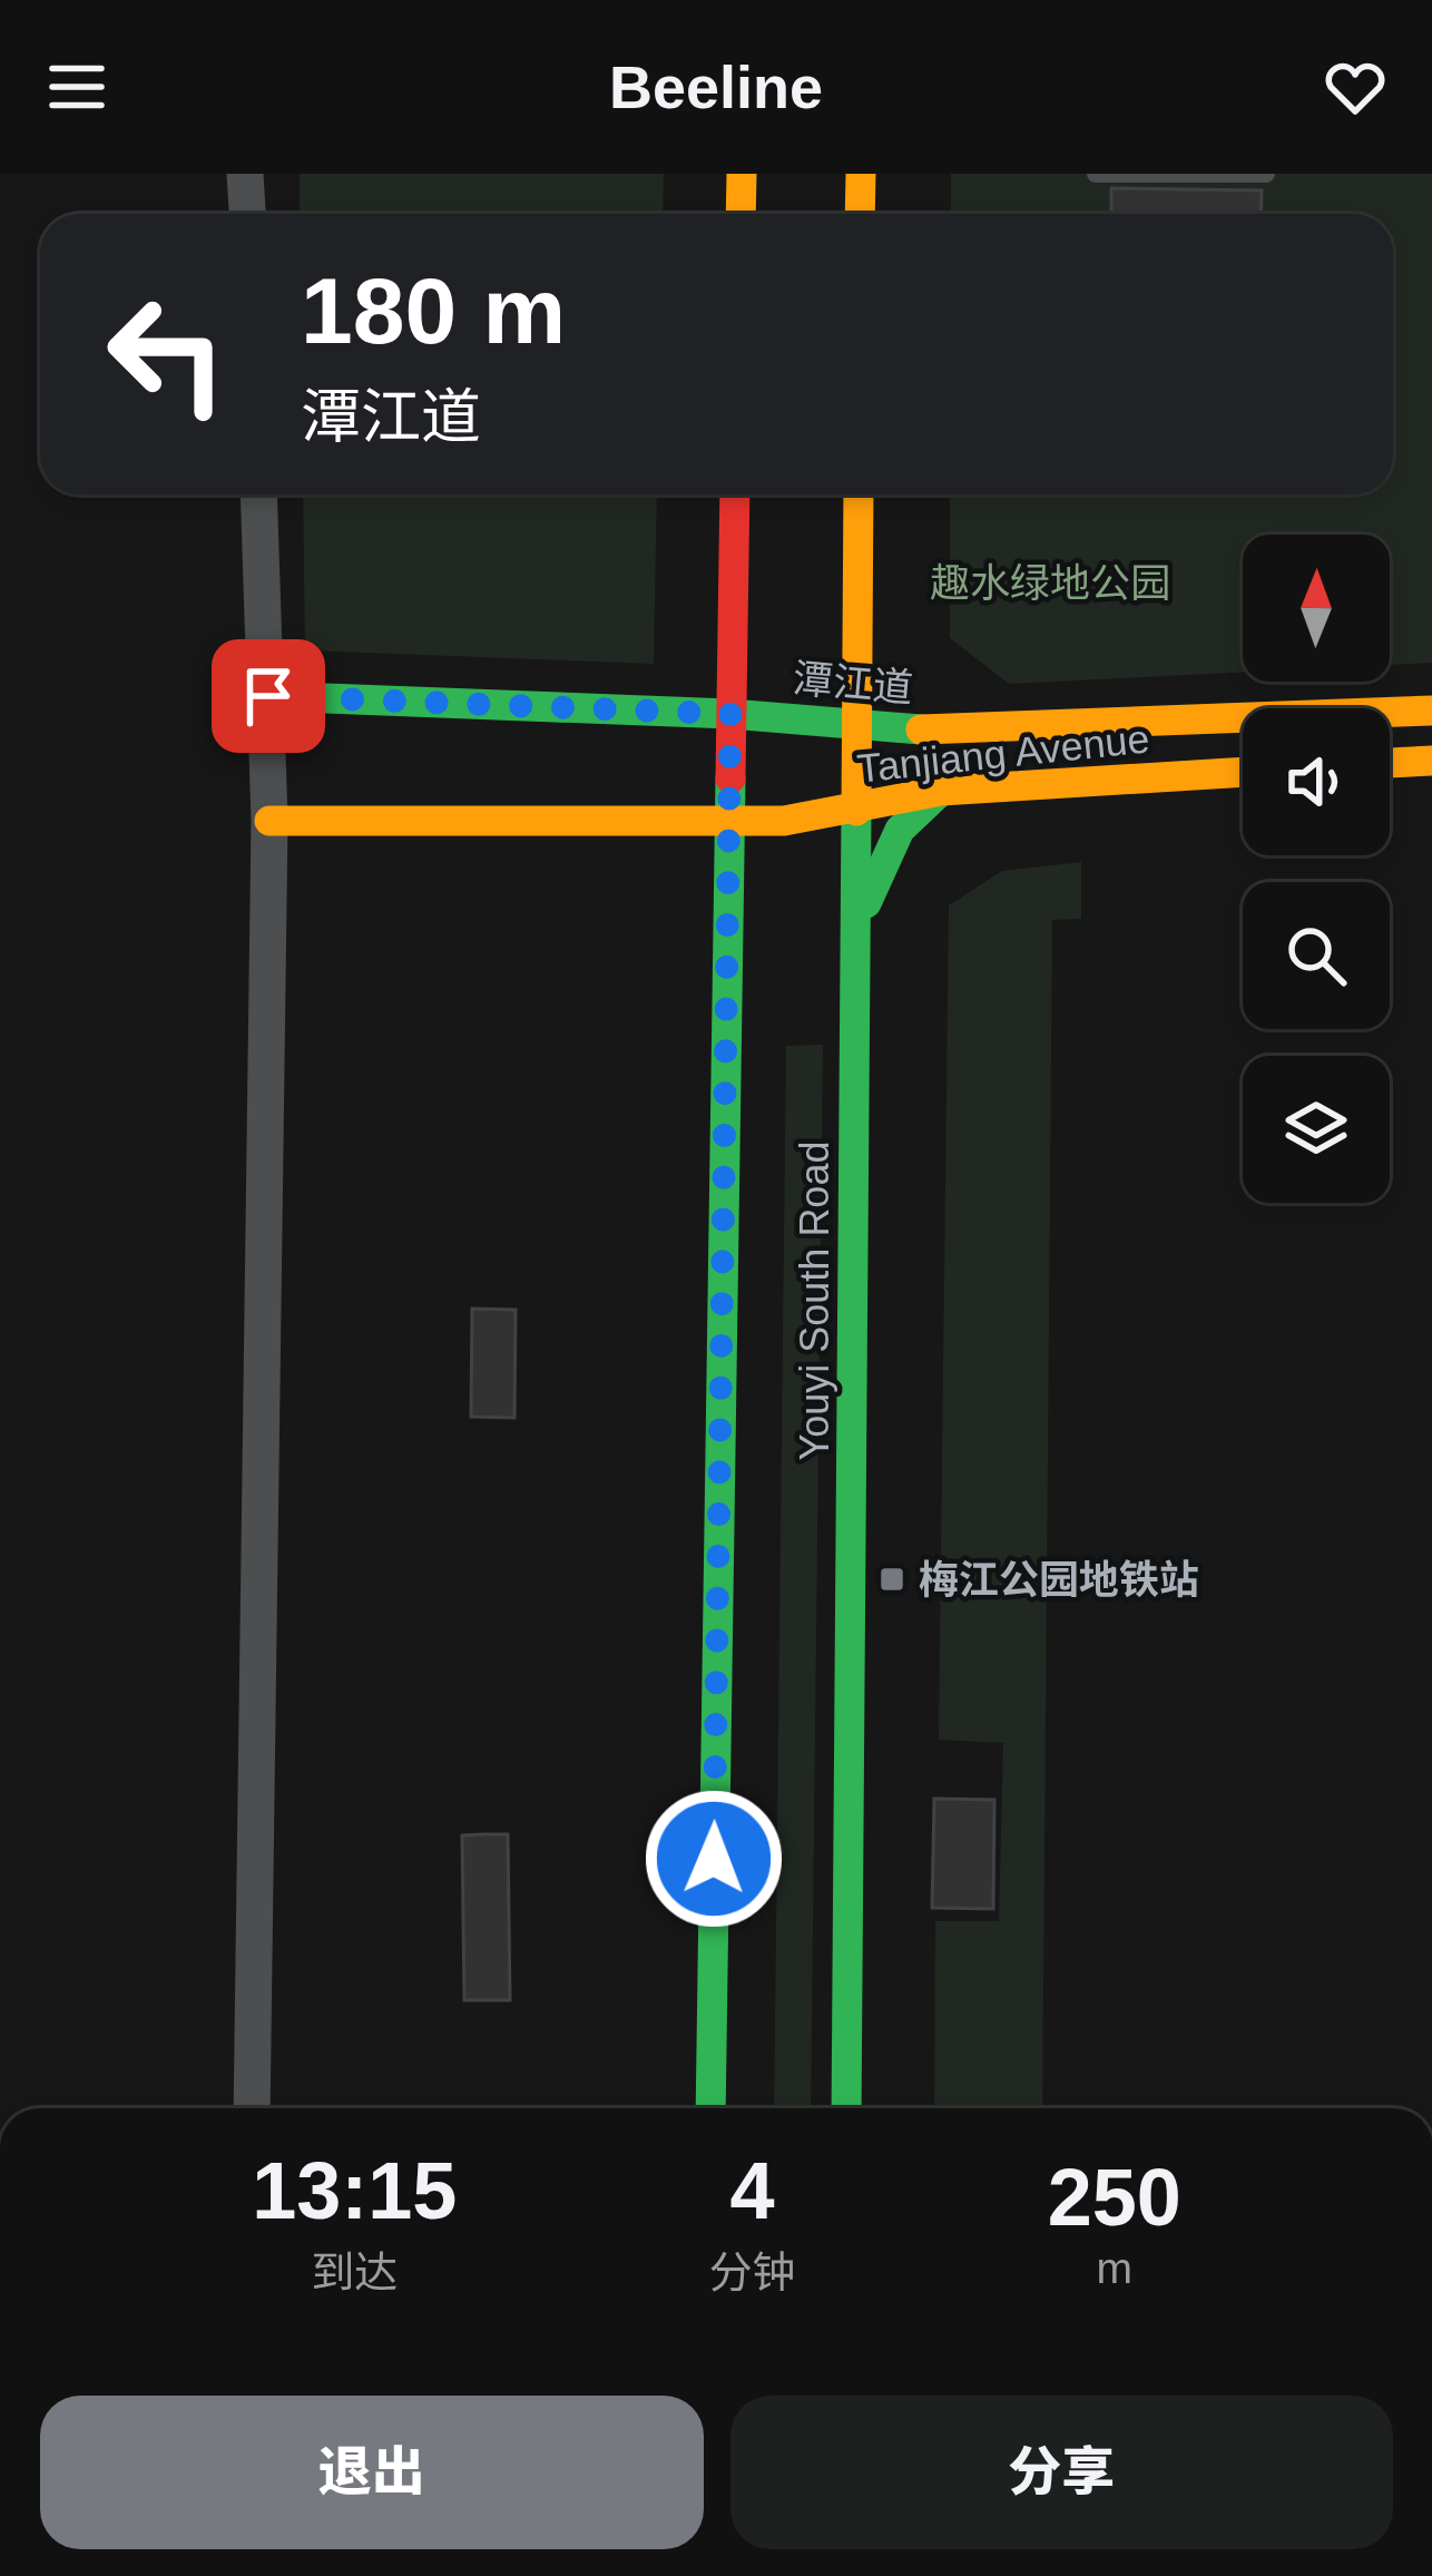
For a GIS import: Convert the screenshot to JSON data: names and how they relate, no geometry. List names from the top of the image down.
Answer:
{
  "streets": {
    "main road": ["潭江道", "Tanjiang Avenue", "Youyi South Road"]
  },
  "crossings": [
    ["潭江道", "Youyi South Road"],
    ["Tanjiang Avenue", "Youyi South Road"]
  ],
  "parks": ["趣水绿地公园"],
  "places": {
    "transit": ["梅江公园地铁站"]
  },
  "north": "top",
  "page": {
    "header": "Beeline",
    "turn": ["180 m", "潭江道"],
    "eta": [
      "13:15",
      "到达",
      "4",
      "分钟",
      "250",
      "m"
    ],
    "buttons": ["退出", "分享"]
  }
}
